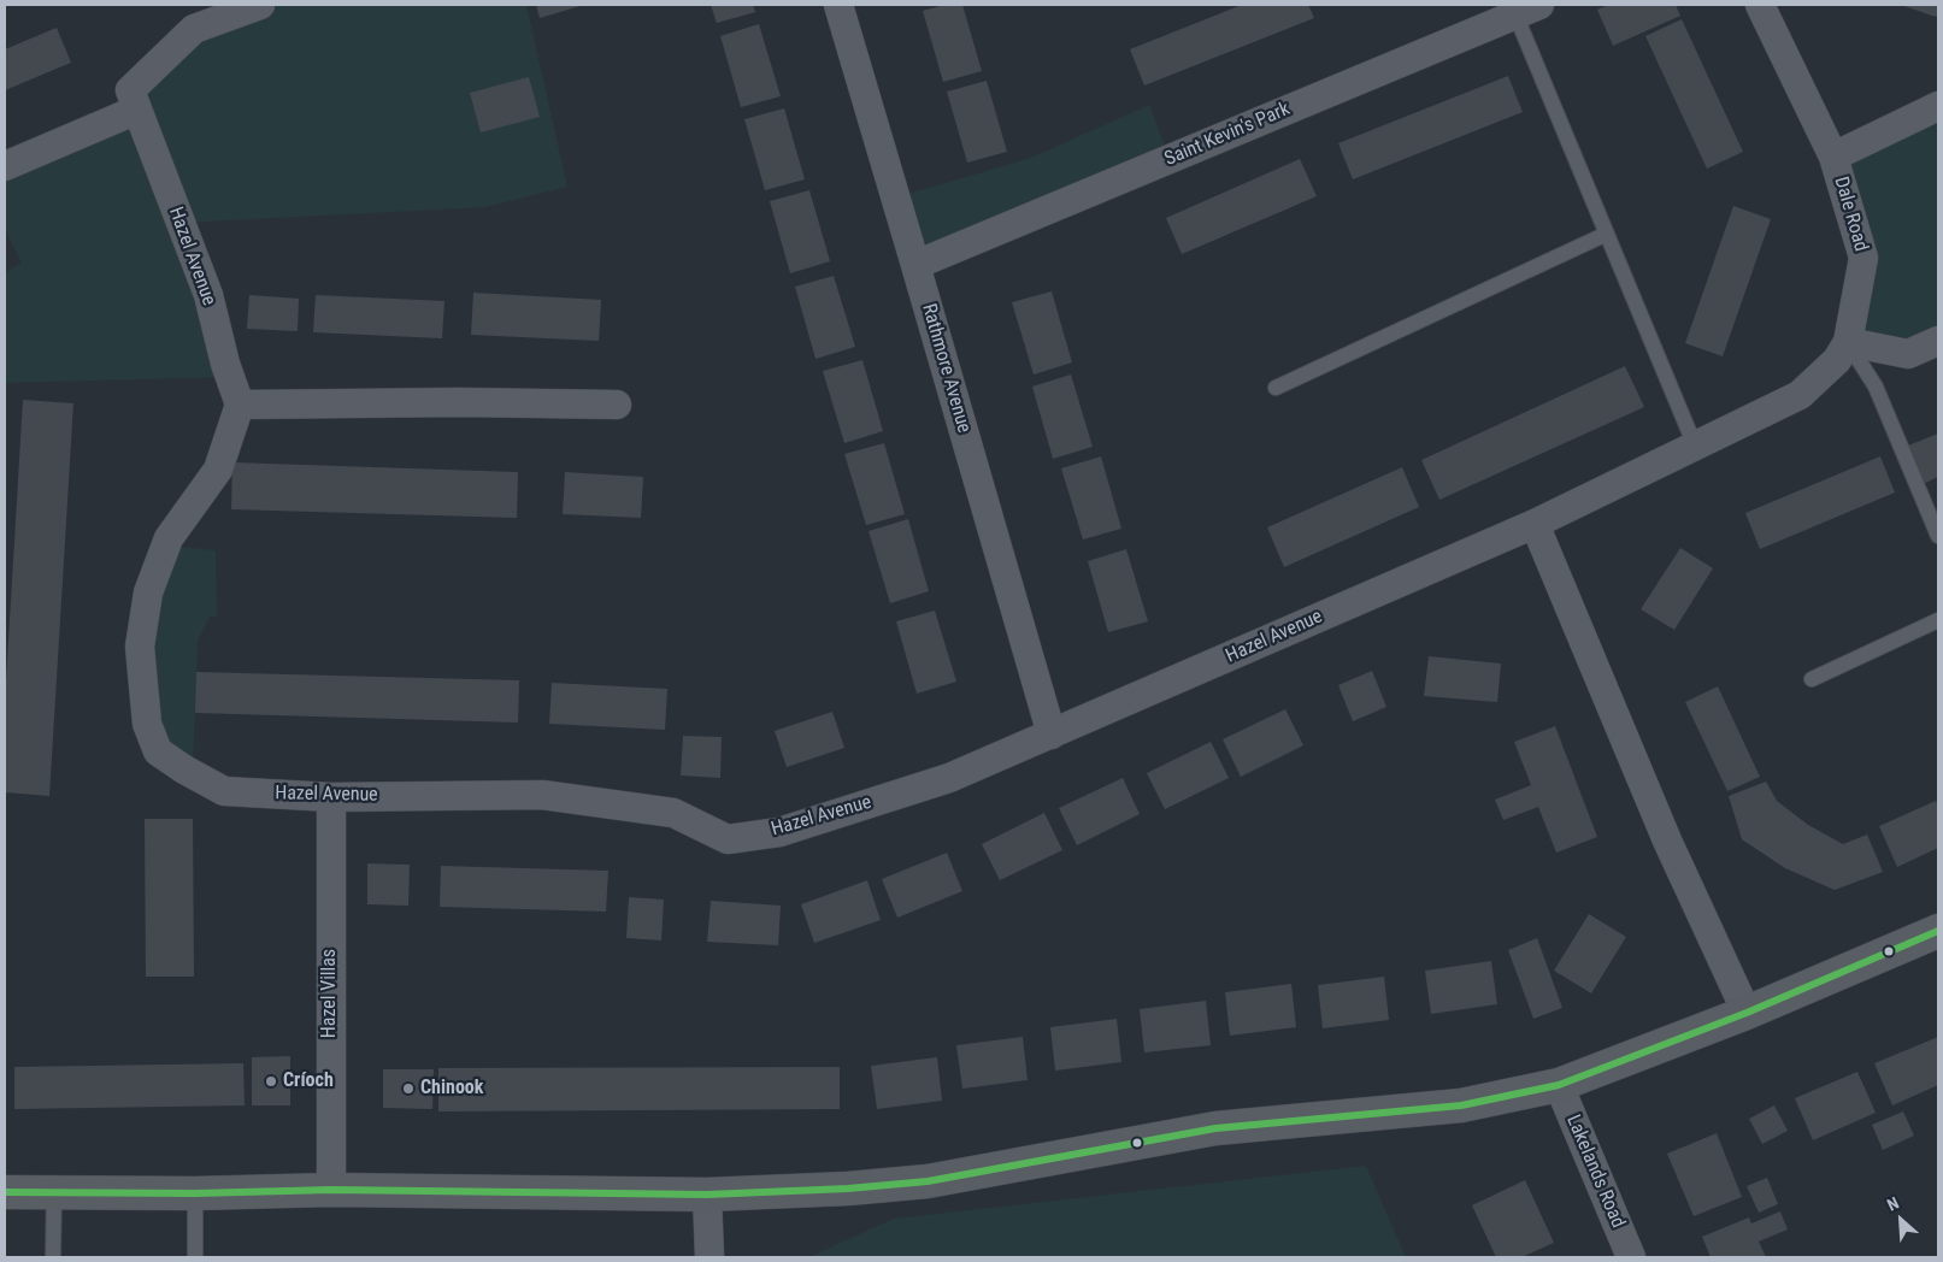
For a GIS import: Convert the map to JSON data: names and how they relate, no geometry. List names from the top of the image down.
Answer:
{
  "streets": {
    "street": [
      "Saint Kevin's Park",
      "Dale Road",
      "Hazel Avenue",
      "Rathmore Avenue",
      "Hazel Villas",
      "Lakelands Road"
    ]
  },
  "crossings": [
    ["Saint Kevin's Park", "Rathmore Avenue"],
    ["Dale Road", "Hazel Avenue"],
    ["Hazel Avenue", "Rathmore Avenue"],
    ["Hazel Avenue", "Hazel Villas"]
  ],
  "places": ["Críoch", "Chinook"],
  "north": "top left"
}
